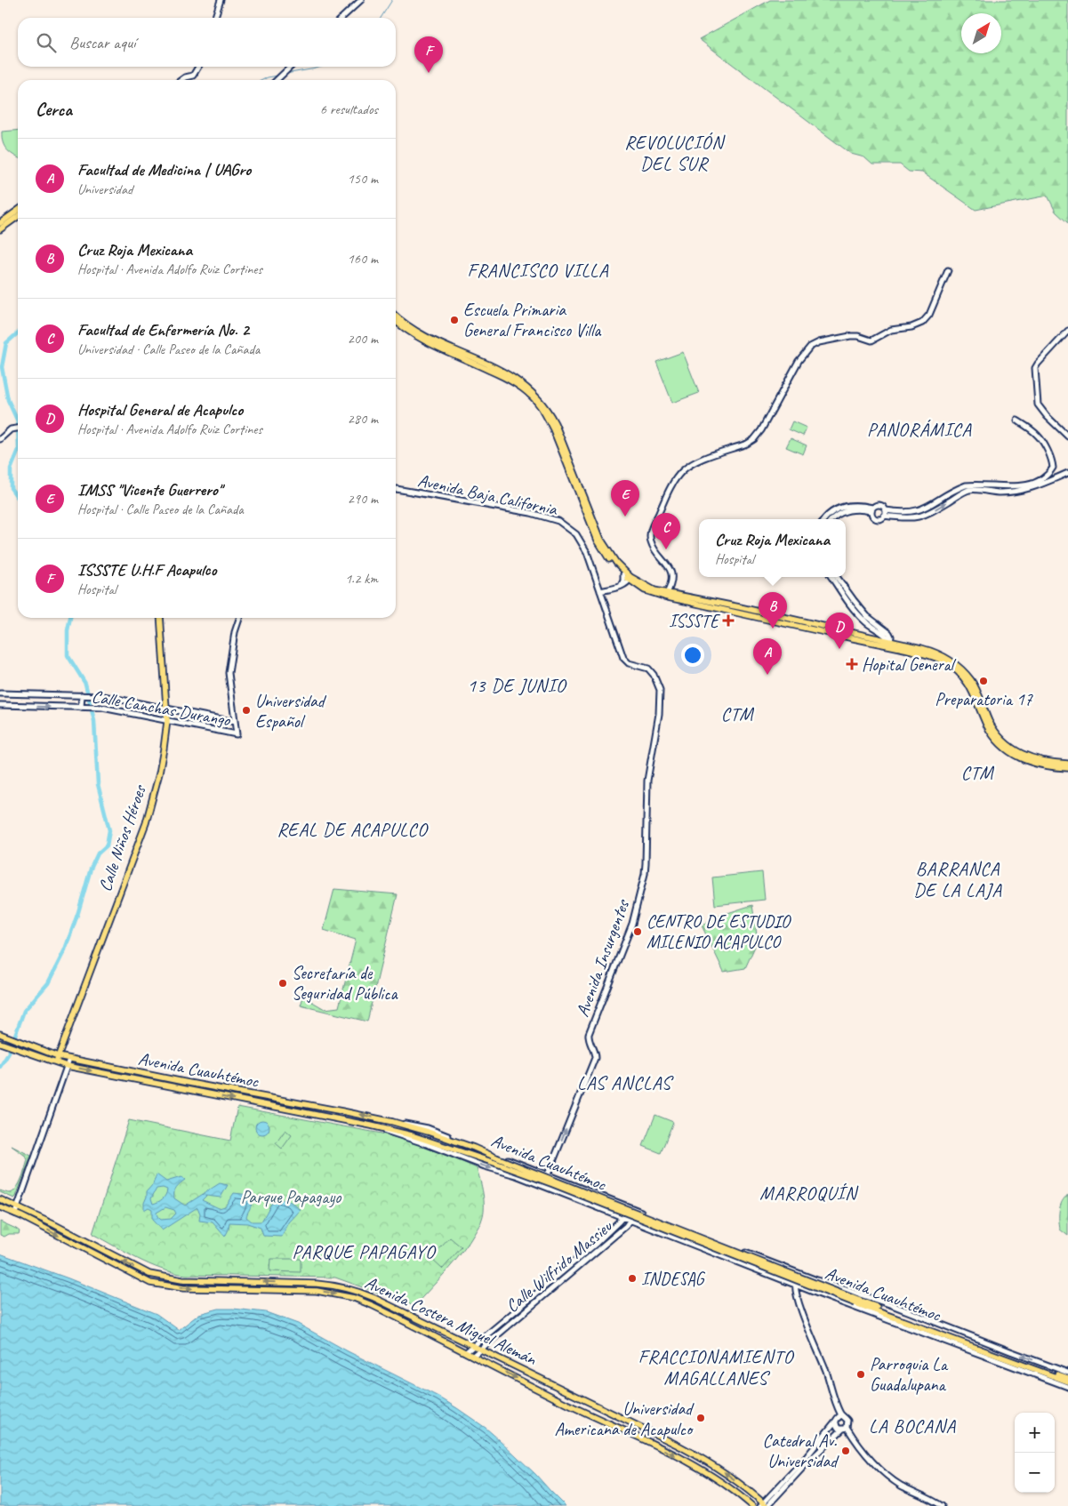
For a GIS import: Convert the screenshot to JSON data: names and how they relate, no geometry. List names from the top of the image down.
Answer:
{
  "streets": {
    "main road": ["Calle Niños Héroes", "Avenida Cuauhtémoc", "Avenida Costera Miguel Alemán"],
    "street": [
      "Avenida Baja California",
      "Calle Canchas Durango",
      "Avenida Insurgentes",
      "Calle Wilfrido Massieu"
    ]
  },
  "crossings": [
    ["Avenida Baja California", "Avenida Insurgentes"],
    ["Calle Canchas Durango", "Calle Niños Héroes"],
    ["Calle Niños Héroes", "Avenida Cuauhtémoc"],
    ["Calle Wilfrido Massieu", "Avenida Costera Miguel Alemán"]
  ],
  "one_way": ["Avenida Insurgentes"],
  "districts": [
    "REVOLUCIÓN DEL SUR",
    "FRANCISCO VILLA",
    "PANORÁMICA",
    "13 DE JUNIO",
    "CTM",
    "CTM",
    "REAL DE ACAPULCO",
    "BARRANCA DE LA LAJA",
    "LAS ANCLAS",
    "MARROQUÍN",
    "PARQUE PAPAGAYO",
    "FRACCIONAMIENTO MAGALLANES",
    "LA BOCANA"
  ],
  "parks": ["Parque Papagayo"],
  "places": {
    "other": [
      "Escuela Primaria General Francisco Villa",
      "Preparatoria 17",
      "Universidad Español",
      "CENTRO DE ESTUDIO MILENIO ACAPULCO",
      "Secretaría de Seguridad Pública",
      "INDESAG",
      "Parroquia La Guadalupana",
      "Universidad Americana de Acapulco",
      "Catedral Av. Universidad"
    ],
    "health": ["ISSSTE", "Hopital General"]
  },
  "north": "top right",
  "page": {
    "search": "Buscar aquí",
    "pins": [
      "F",
      "E",
      "C",
      "B",
      "D",
      "A"
    ],
    "heading": ["Cerca", "6 resultados"],
    "list": [
      {
        "mark": "A",
        "name": "Facultad de Medicina | UAGro",
        "note": "Universidad",
        "value": "150 m"
      },
      {
        "mark": "B",
        "name": "Cruz Roja Mexicana",
        "note": "Hospital · Avenida Adolfo Ruiz Cortines",
        "value": "160 m"
      },
      {
        "mark": "C",
        "name": "Facultad de Enfermería No. 2",
        "note": "Universidad · Calle Paseo de la Cañada",
        "value": "200 m"
      },
      {
        "mark": "D",
        "name": "Hospital General de Acapulco",
        "note": "Hospital · Avenida Adolfo Ruiz Cortines",
        "value": "280 m"
      },
      {
        "mark": "E",
        "name": "IMSS \"Vicente Guerrero\"",
        "note": "Hospital · Calle Paseo de la Cañada",
        "value": "290 m"
      },
      {
        "mark": "F",
        "name": "ISSSTE U.H.F Acapulco",
        "note": "Hospital",
        "value": "1.2 km"
      }
    ],
    "popup": ["Cruz Roja Mexicana", "Hospital"],
    "map_buttons": ["+", "−"]
  }
}
